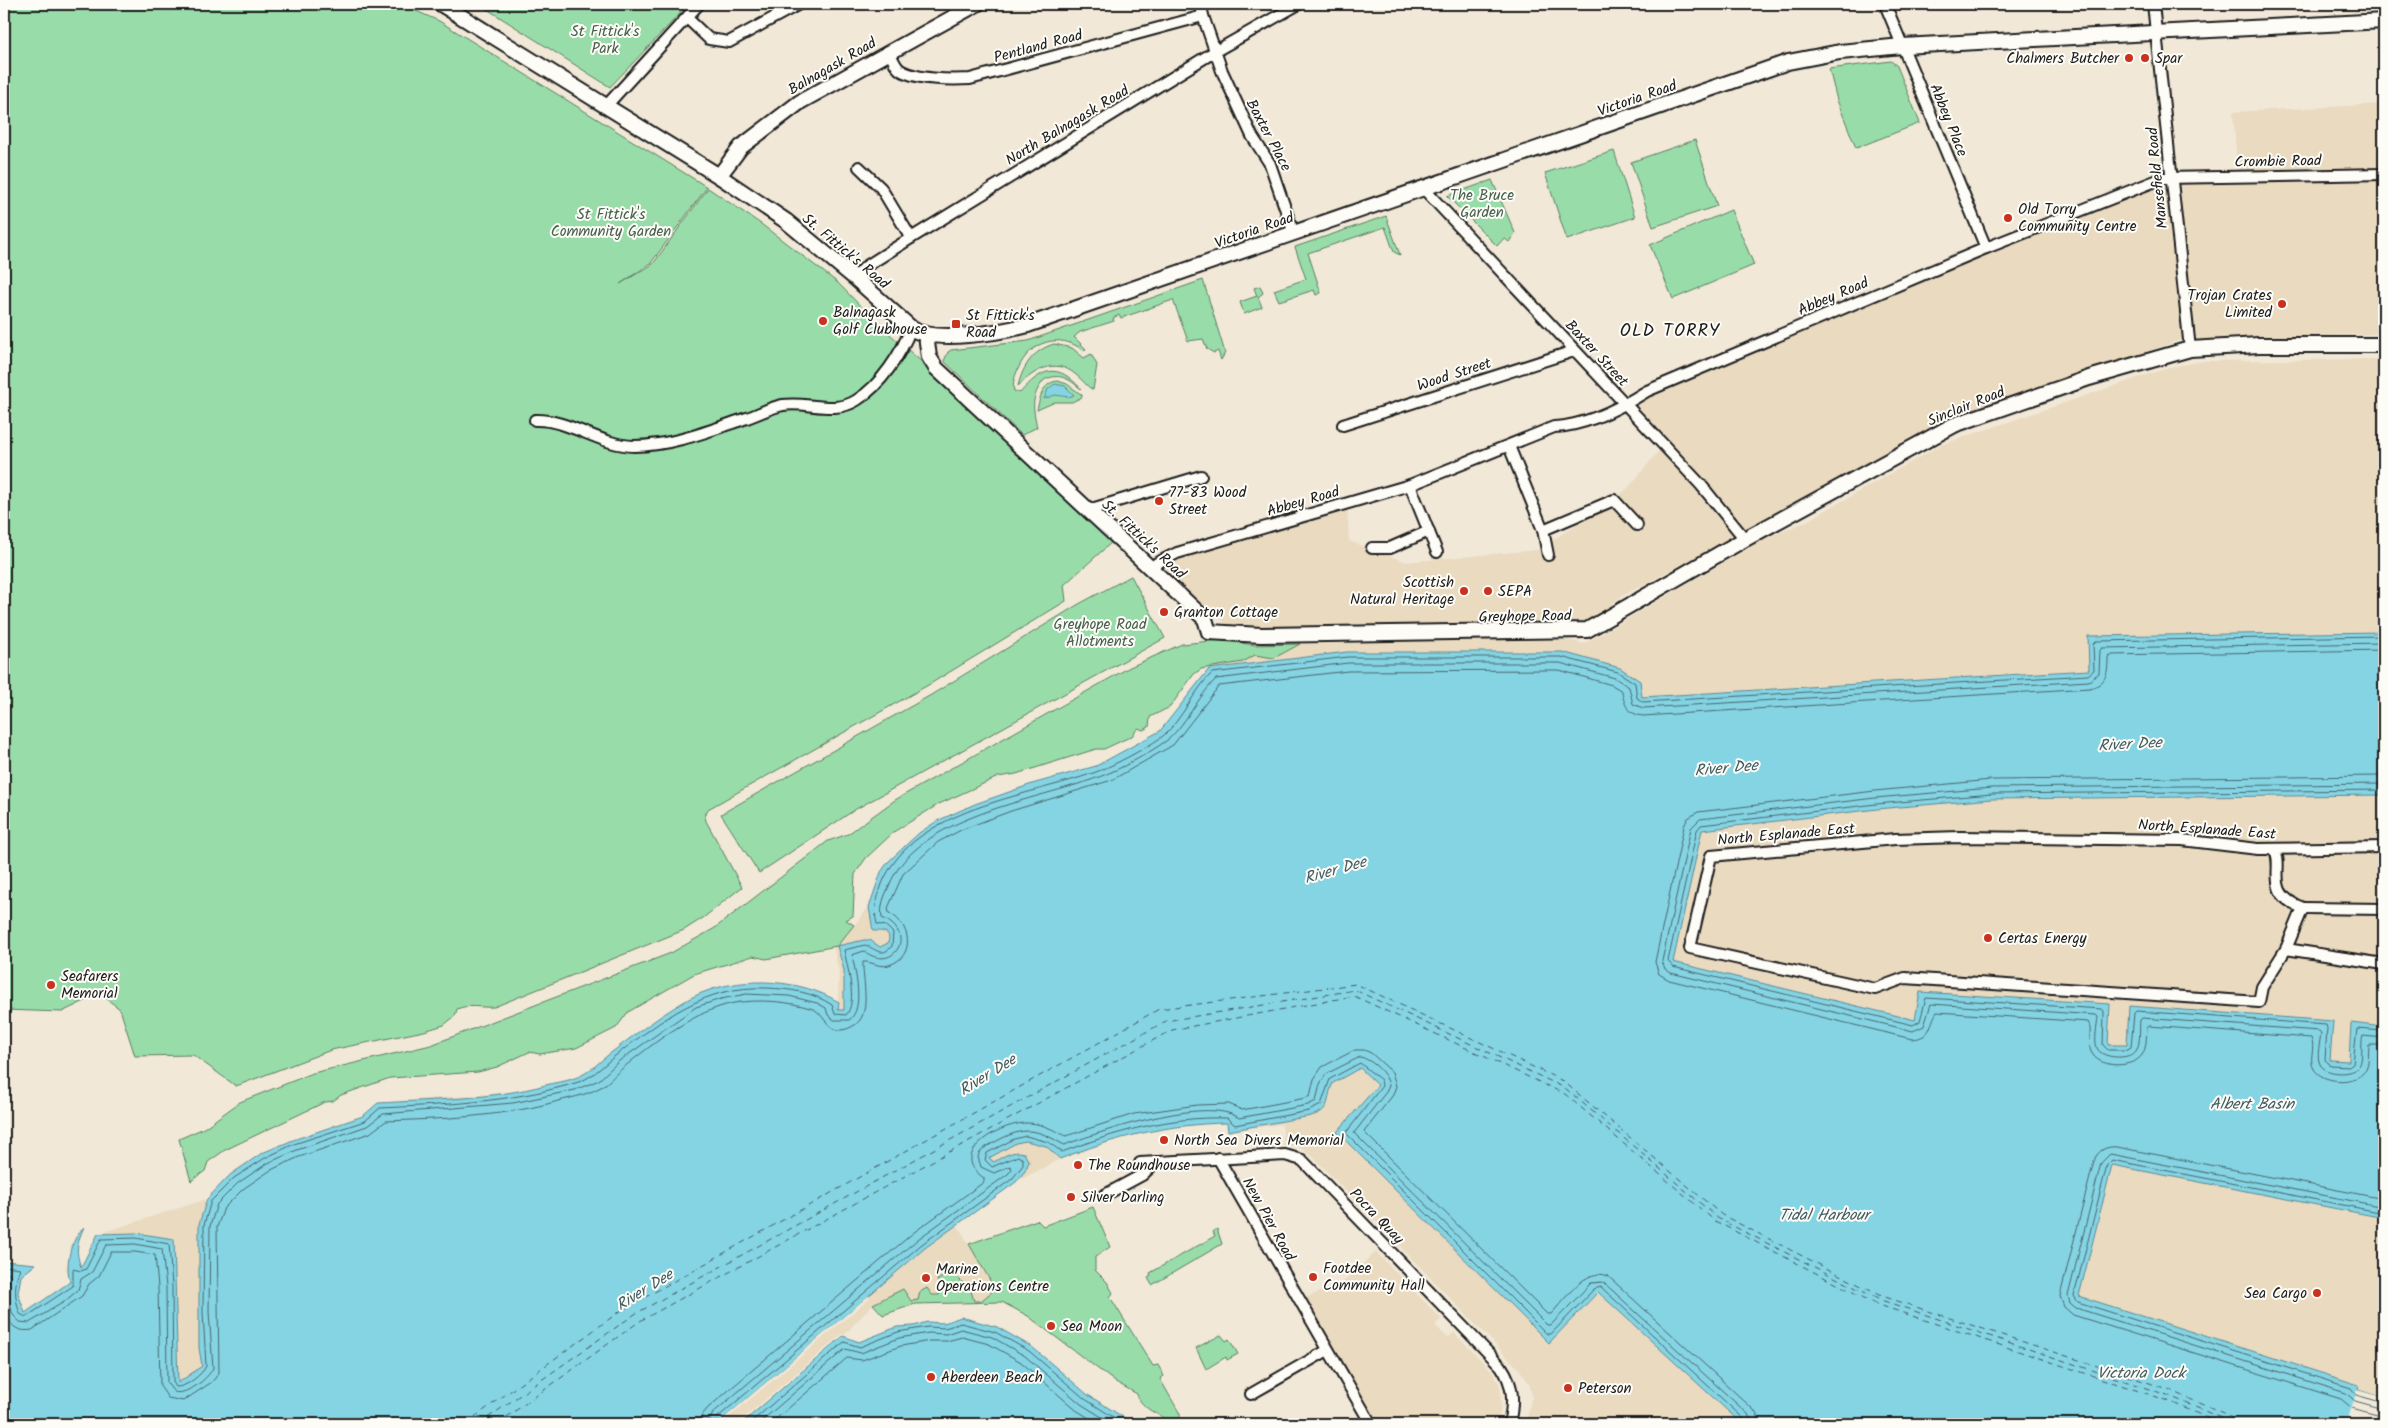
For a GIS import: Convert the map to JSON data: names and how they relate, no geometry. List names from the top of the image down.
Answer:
{
  "streets": {
    "street": [
      "Pentland Road",
      "Balnagask Road",
      "Victoria Road",
      "Abbey Place",
      "North Balnagask Road",
      "Baxter Place",
      "Crombie Road",
      "Mansefield Road",
      "St. Fittick's Road",
      "Abbey Road",
      "Baxter Street",
      "Wood Street",
      "Sinclair Road",
      "Greyhope Road",
      "North Esplanade East",
      "Pocra Quay",
      "New Pier Road"
    ]
  },
  "crossings": [
    ["Pentland Road", "Balnagask Road"],
    ["Pentland Road", "Baxter Place"],
    ["Balnagask Road", "St. Fittick's Road"],
    ["Victoria Road", "Abbey Place"],
    ["Victoria Road", "Baxter Place"],
    ["Victoria Road", "Mansefield Road"],
    ["Victoria Road", "St. Fittick's Road"],
    ["Victoria Road", "Baxter Street"],
    ["Abbey Place", "Abbey Road"],
    ["North Balnagask Road", "Baxter Place"],
    ["North Balnagask Road", "St. Fittick's Road"],
    ["Crombie Road", "Mansefield Road"],
    ["Crombie Road", "Abbey Road"],
    ["Mansefield Road", "Abbey Road"],
    ["Mansefield Road", "Sinclair Road"],
    ["St. Fittick's Road", "Abbey Road"],
    ["St. Fittick's Road", "Greyhope Road"],
    ["Abbey Road", "Baxter Street"],
    ["Baxter Street", "Wood Street"],
    ["Baxter Street", "Sinclair Road"],
    ["Sinclair Road", "Greyhope Road"],
    ["Pocra Quay", "New Pier Road"]
  ],
  "districts": ["OLD TORRY"],
  "water": [
    "River Dee",
    "Albert Basin",
    "Tidal Harbour",
    "Victoria Dock"
  ],
  "parks": [
    "St Fittick's Park",
    "The Bruce Garden",
    "St Fittick's Community Garden",
    "Greyhope Road Allotments"
  ],
  "places": {
    "other": [
      "Chalmers Butcher",
      "Spar",
      "Old Torry Community Centre",
      "Trojan Crates Limited",
      "Balnagask Golf Clubhouse",
      "77-83 Wood Street",
      "Scottish Natural Heritage",
      "SEPA",
      "Granton Cottage",
      "Certas Energy",
      "Seafarers Memorial",
      "North Sea Divers Memorial",
      "The Roundhouse",
      "Silver Darling",
      "Footdee Community Hall",
      "Marine Operations Centre",
      "Sea Cargo",
      "Sea Moon",
      "Aberdeen Beach",
      "Peterson"
    ],
    "transit": ["St Fittick's Road"]
  }
}
